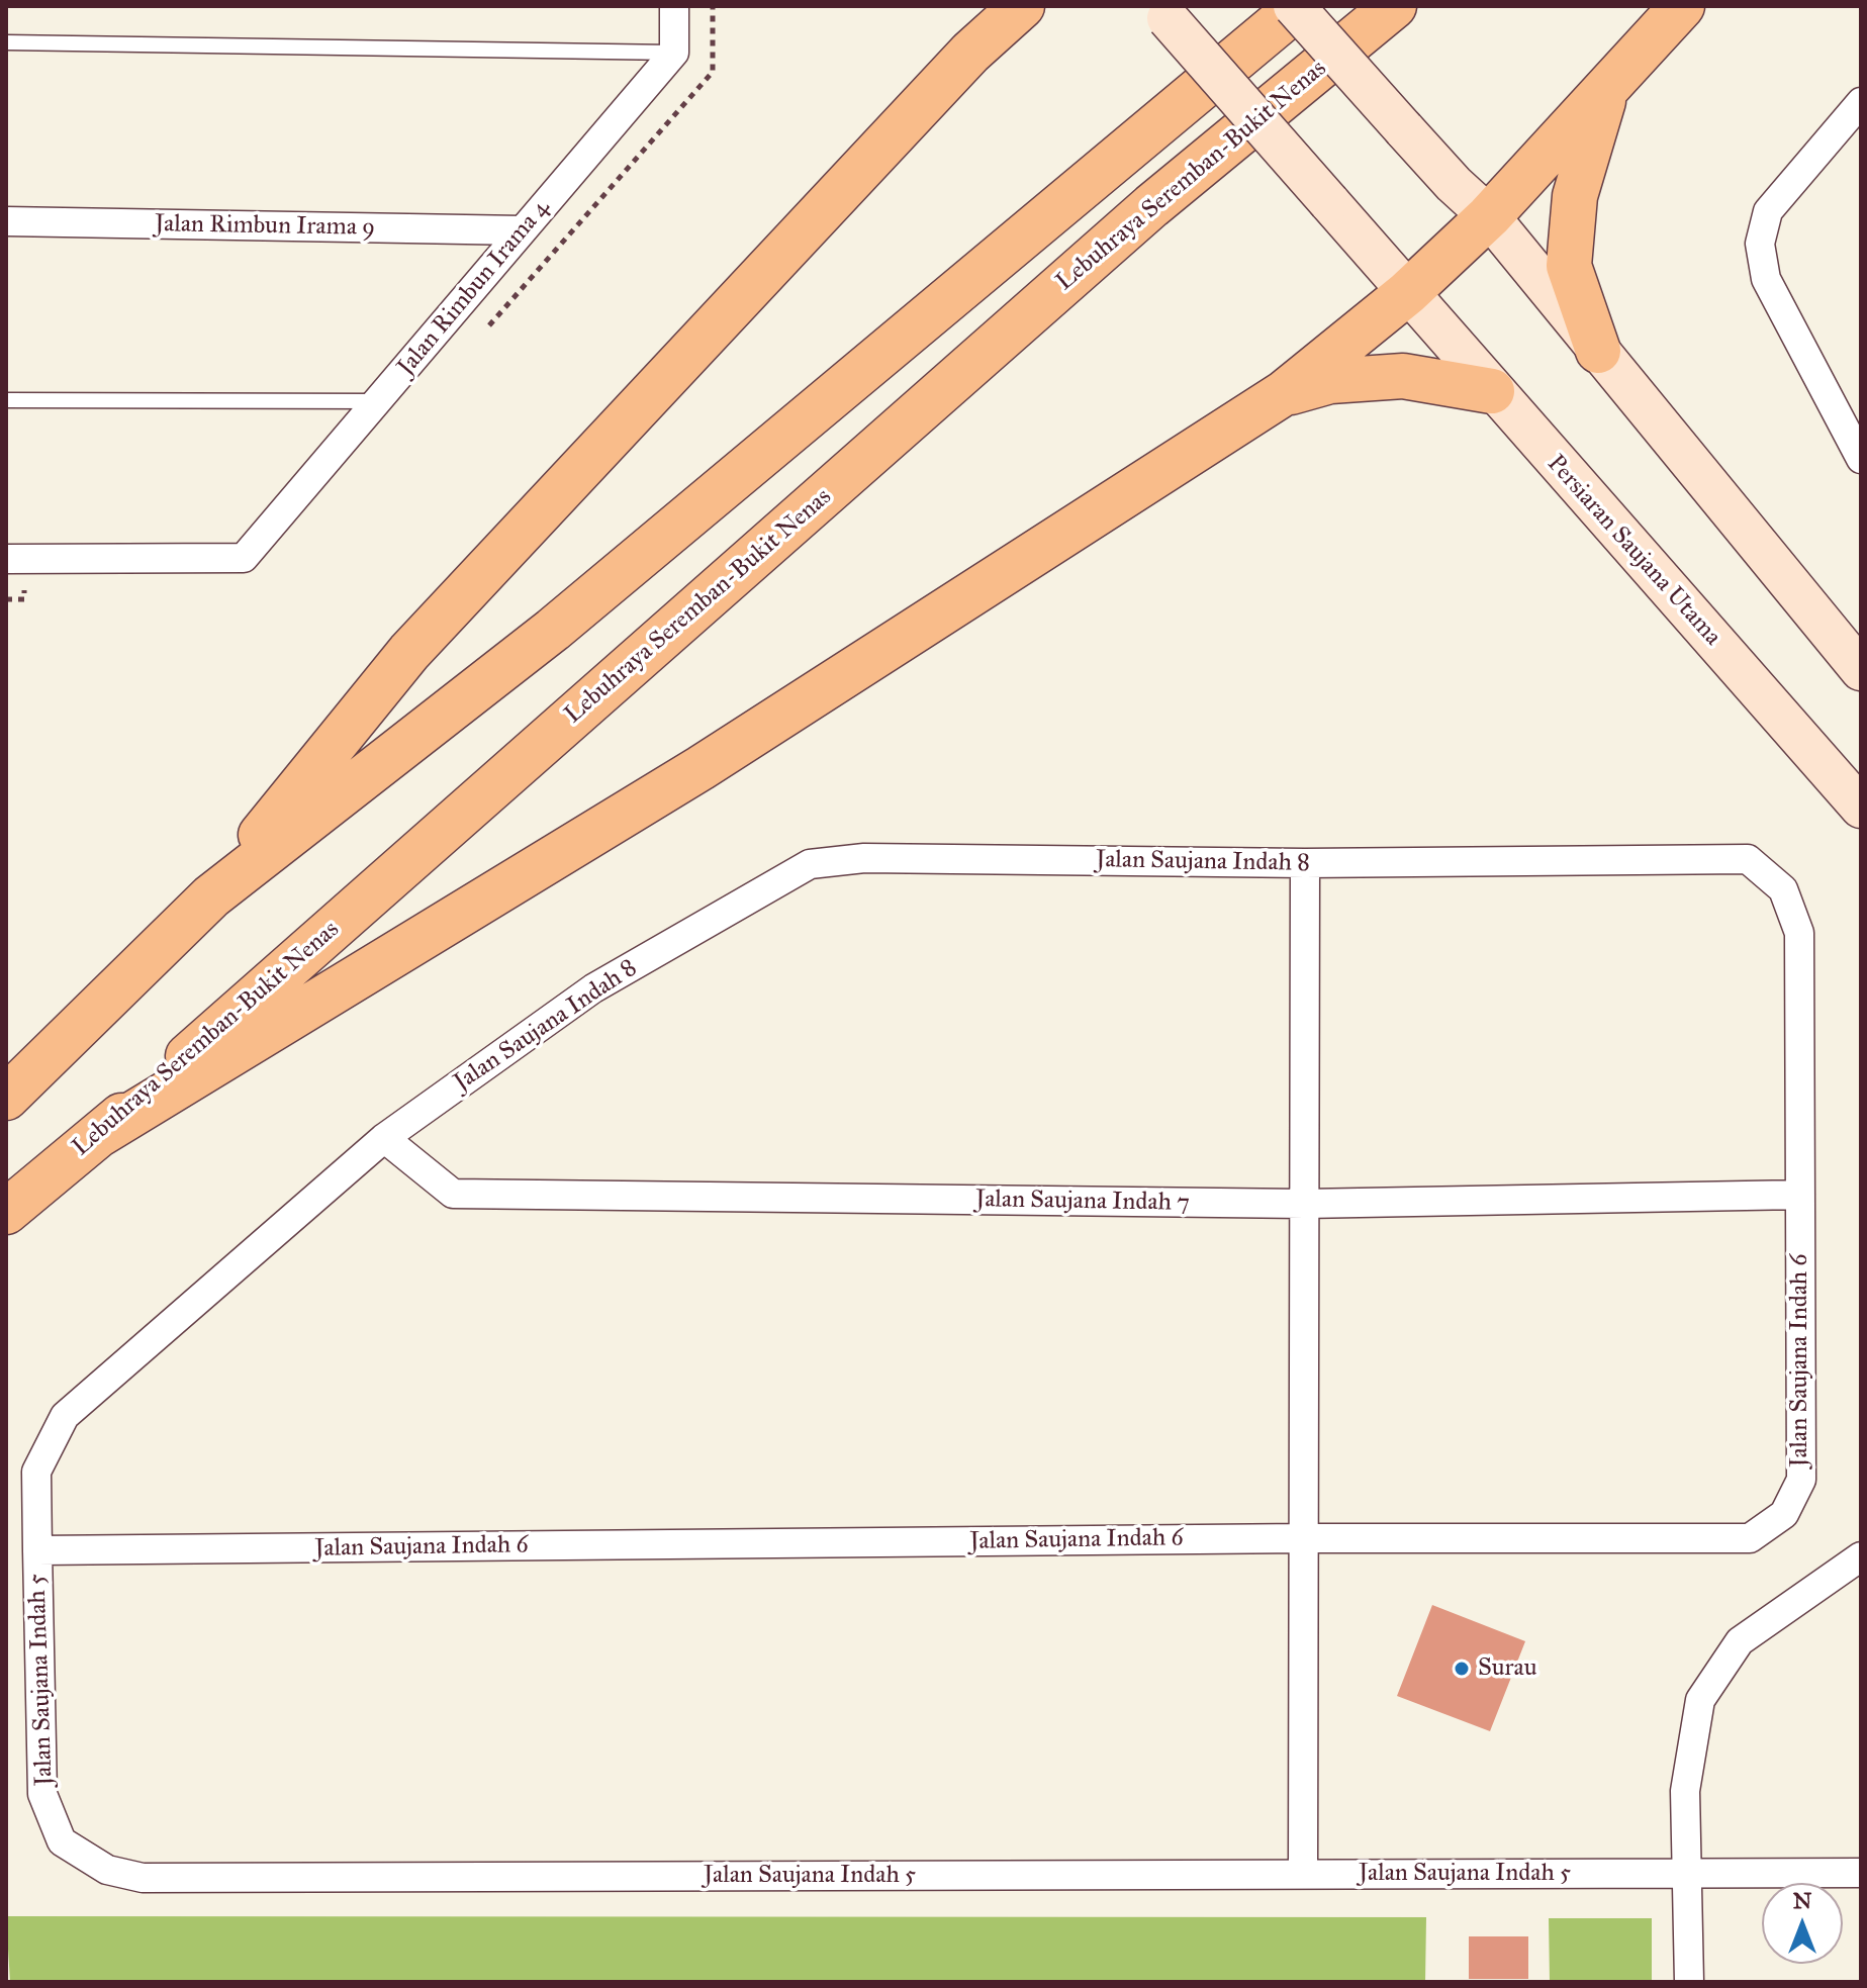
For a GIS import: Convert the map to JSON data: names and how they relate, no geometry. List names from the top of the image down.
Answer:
{
  "streets": {
    "highway": ["Lebuhraya Seremban-Bukit Nenas"],
    "main road": ["Persiaran Saujana Utama"],
    "street": [
      "Jalan Rimbun Irama 9",
      "Jalan Rimbun Irama 4",
      "Jalan Saujana Indah 8",
      "Jalan Saujana Indah 7",
      "Jalan Saujana Indah 6",
      "Jalan Saujana Indah 5"
    ]
  },
  "crossings": [
    ["Jalan Rimbun Irama 9", "Jalan Rimbun Irama 4"],
    ["Jalan Saujana Indah 8", "Jalan Saujana Indah 7"],
    ["Jalan Saujana Indah 8", "Jalan Saujana Indah 6"],
    ["Jalan Saujana Indah 8", "Jalan Saujana Indah 5"],
    ["Jalan Saujana Indah 7", "Jalan Saujana Indah 6"],
    ["Jalan Saujana Indah 6", "Jalan Saujana Indah 5"]
  ],
  "places": ["Surau"],
  "north": "top"
}
